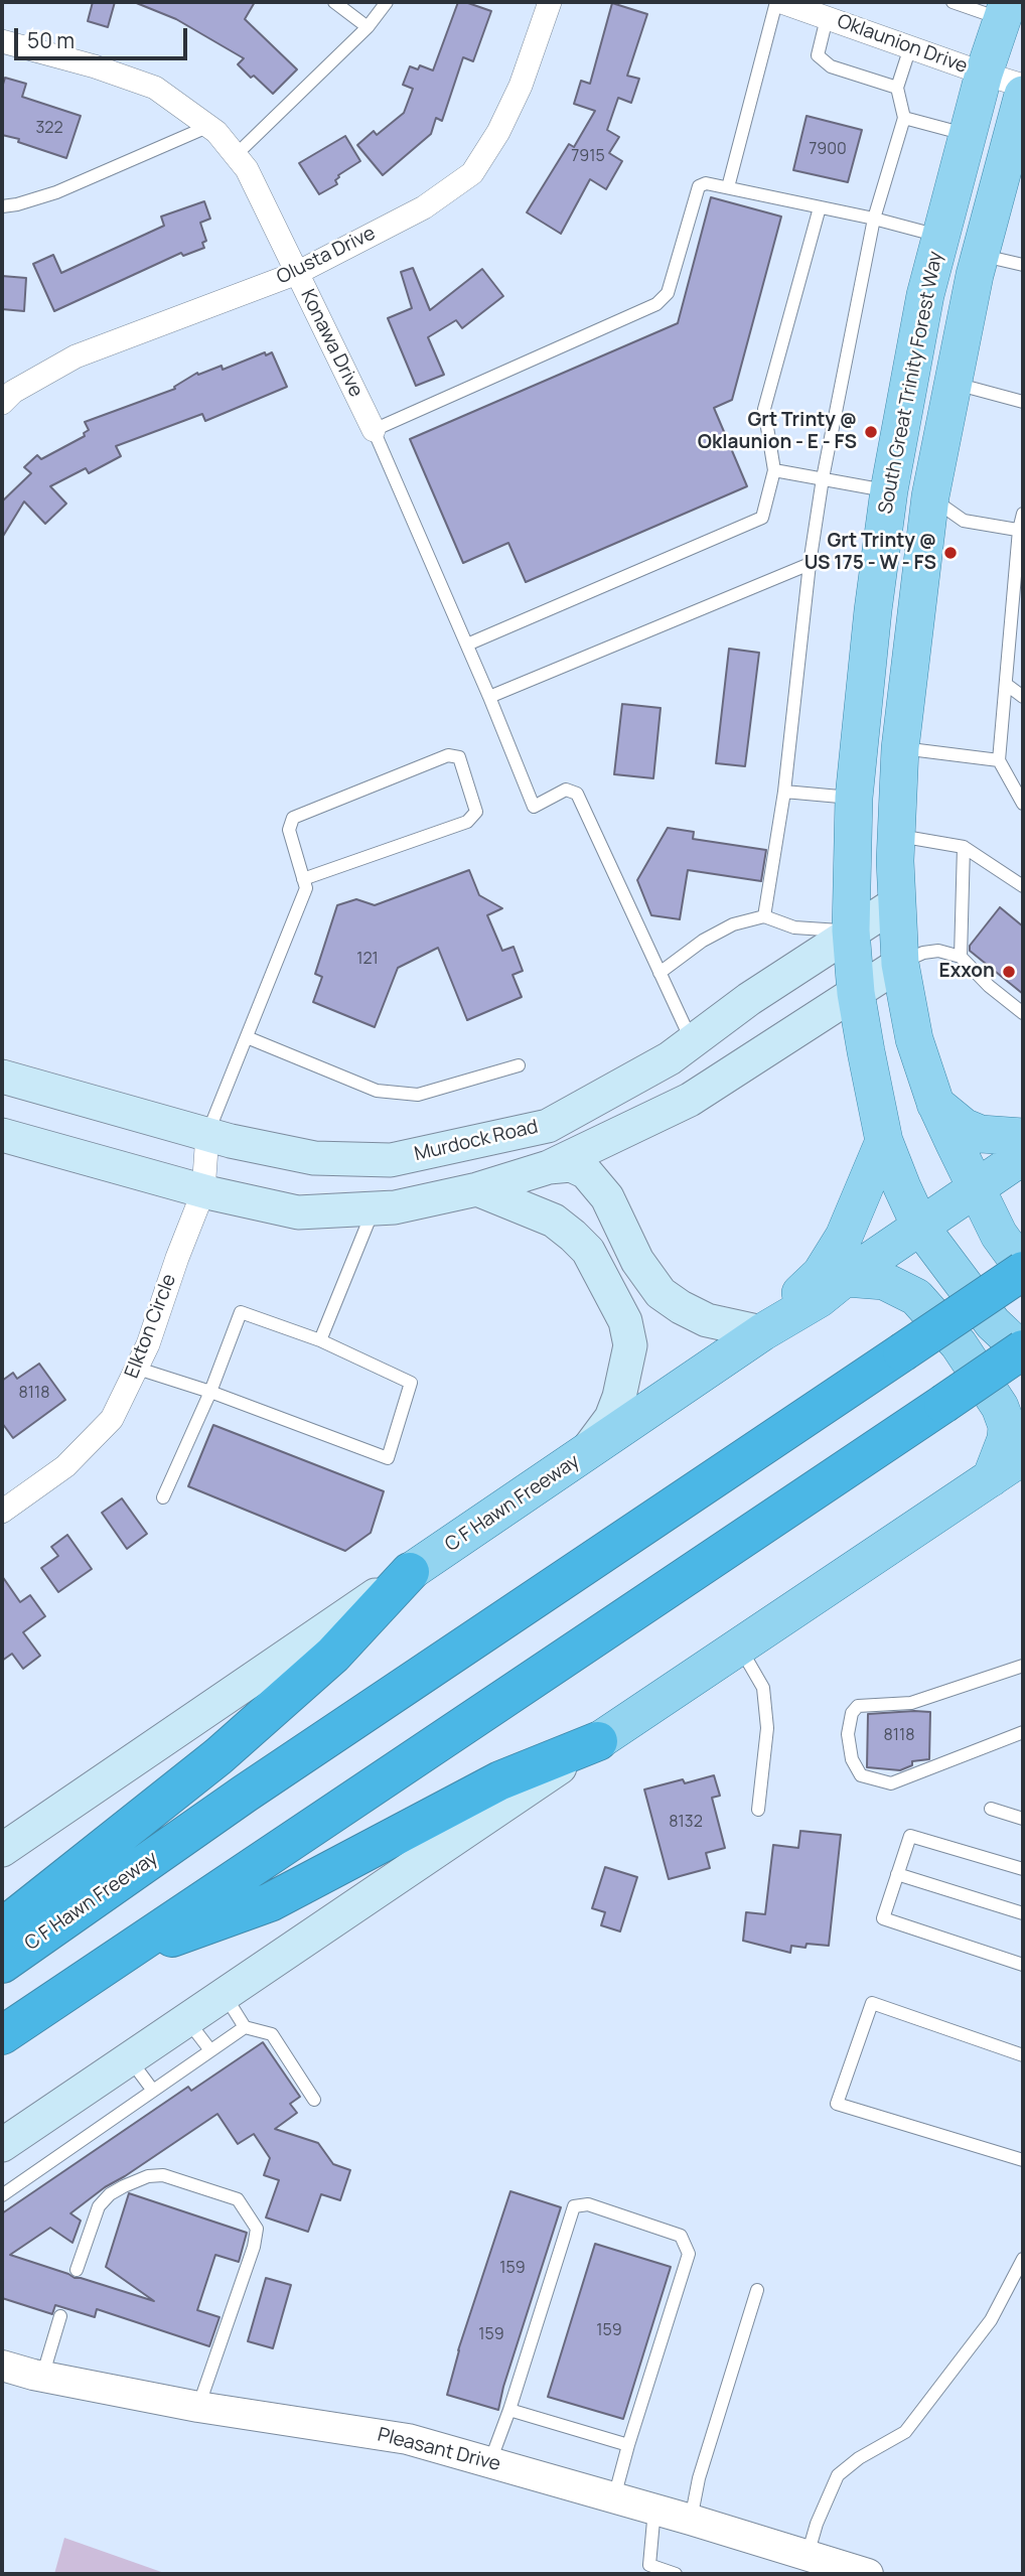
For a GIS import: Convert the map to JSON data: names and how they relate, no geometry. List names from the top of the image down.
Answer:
{
  "streets": {
    "highway": ["C F Hawn Freeway"],
    "main road": ["South Great Trinity Forest Way", "Murdock Road"],
    "street": [
      "Oklaunion Drive",
      "Olusta Drive",
      "Konawa Drive",
      "Elkton Circle",
      "Pleasant Drive"
    ]
  },
  "crossings": [
    ["Oklaunion Drive", "South Great Trinity Forest Way"],
    ["Olusta Drive", "Konawa Drive"],
    ["South Great Trinity Forest Way", "Murdock Road"],
    ["South Great Trinity Forest Way", "C F Hawn Freeway"],
    ["Murdock Road", "Elkton Circle"]
  ],
  "places": ["Grt Trinty @ Oklaunion - E - FS", "Grt Trinty @ US 175 - W - FS", "Exxon"],
  "house_numbers": [
    "322",
    "7900",
    "7915",
    "121",
    "8118",
    "8118",
    "8132",
    "159",
    "159",
    "159"
  ],
  "scale_bar": "50 m"
}
